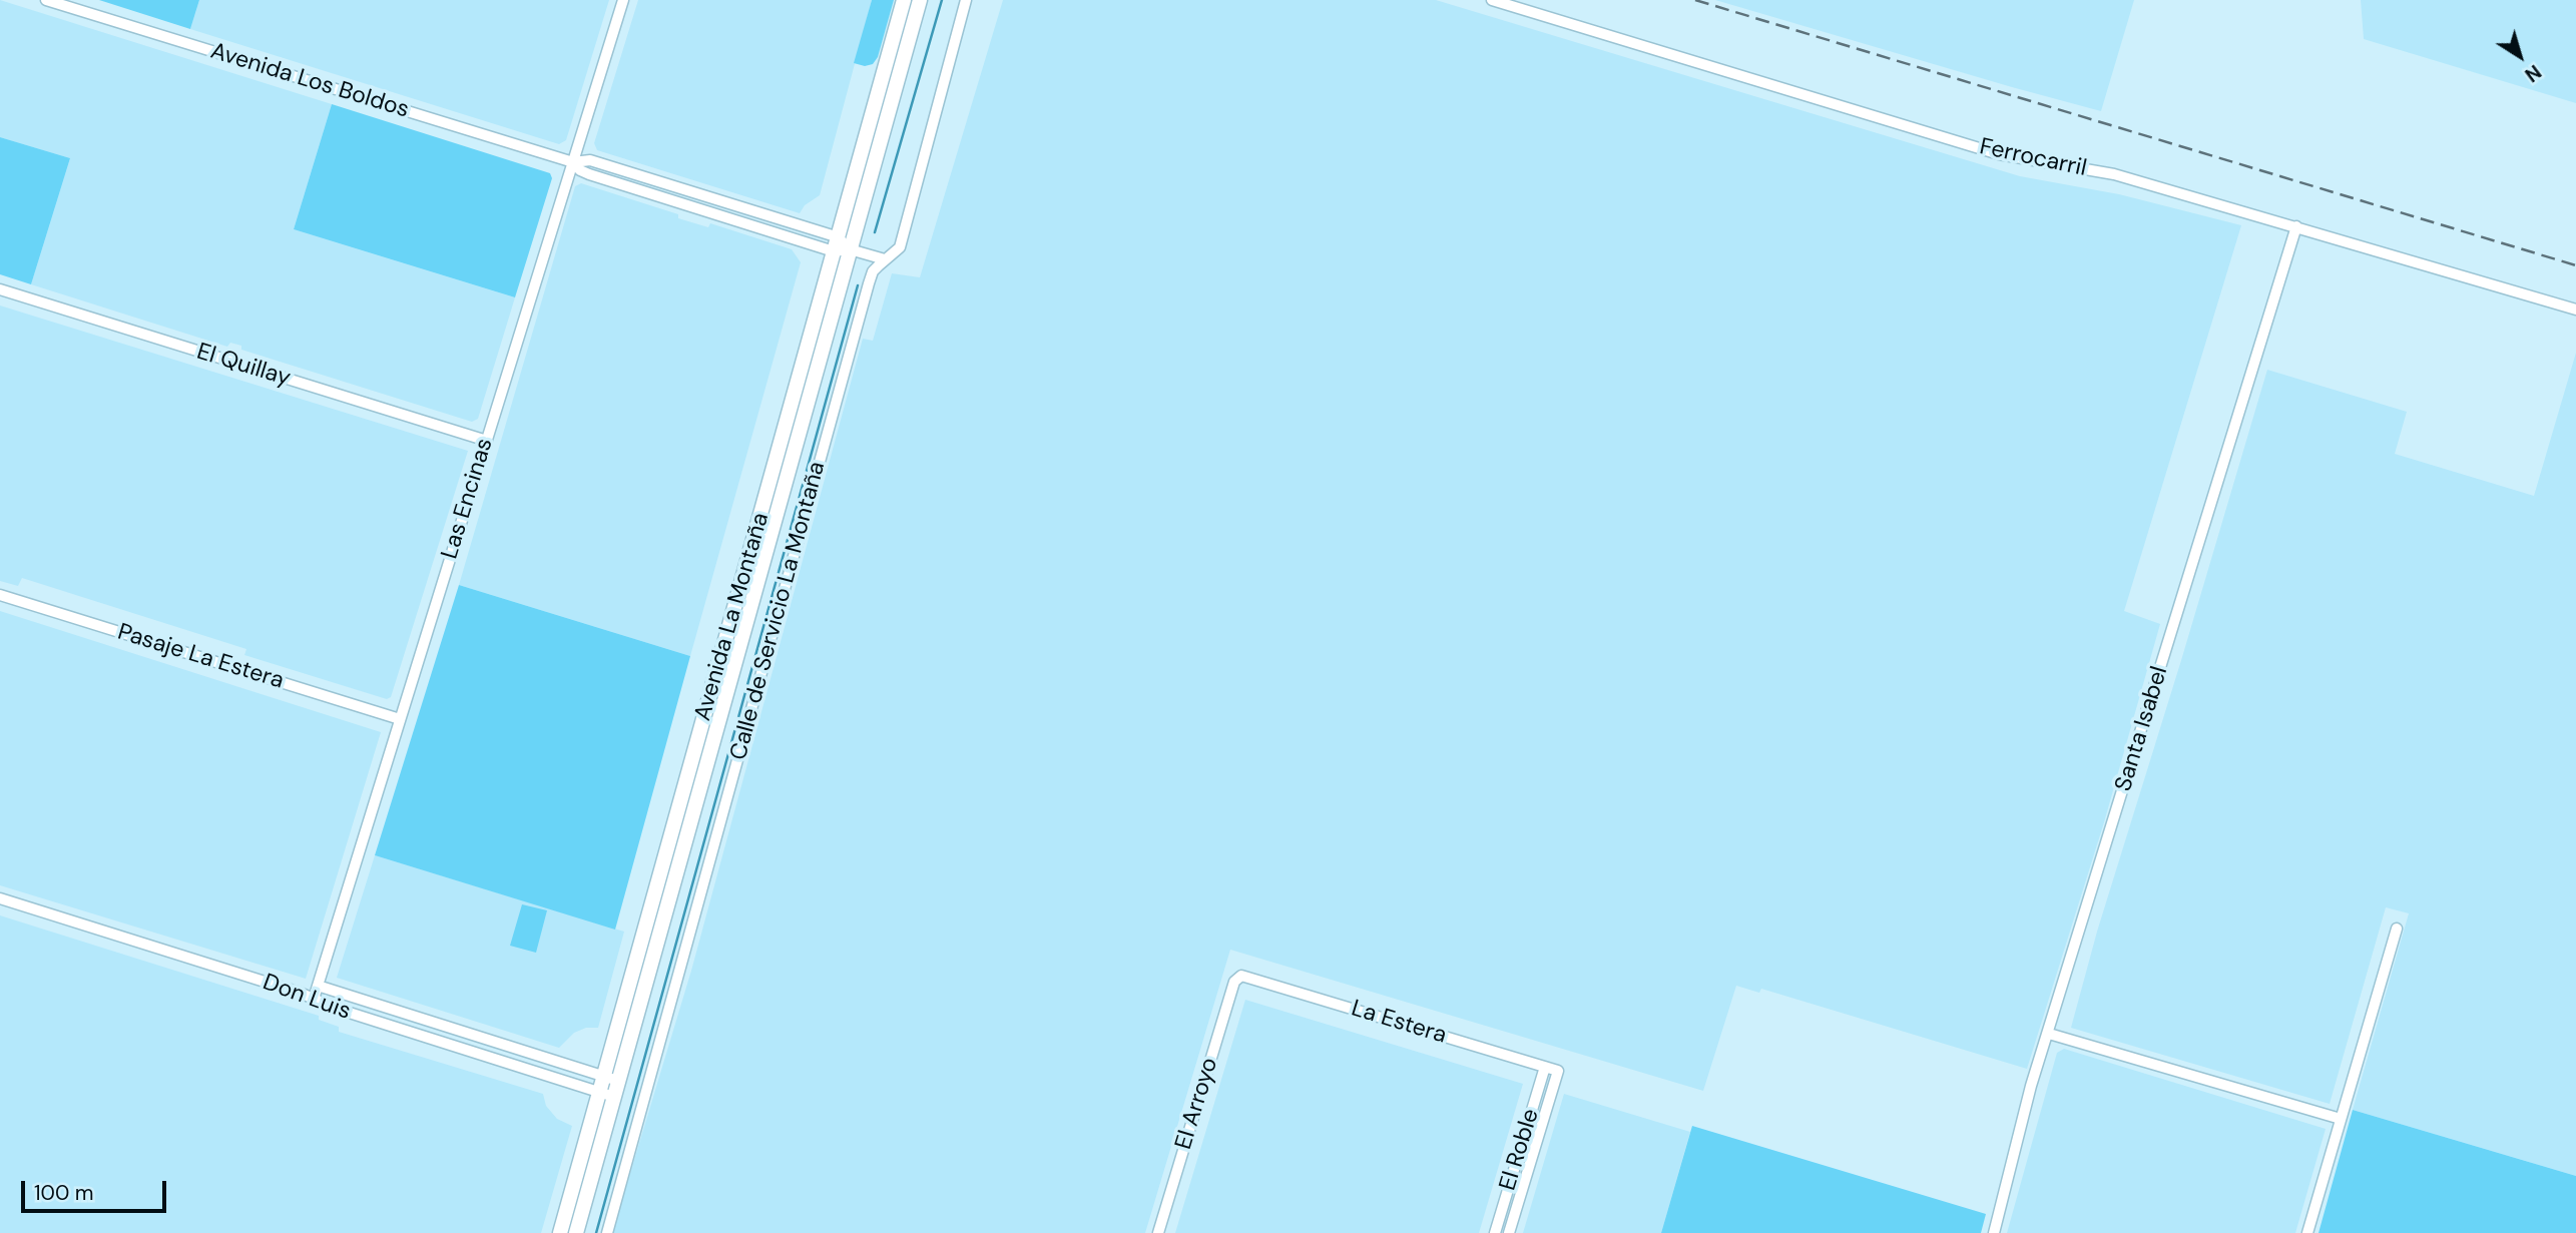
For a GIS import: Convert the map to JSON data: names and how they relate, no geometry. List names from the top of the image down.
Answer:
{
  "streets": {
    "main road": ["Avenida La Montaña"],
    "street": [
      "Avenida Los Boldos",
      "Ferrocarril",
      "El Quillay",
      "Las Encinas",
      "Calle de Servicio La Montaña",
      "Pasaje La Estera",
      "Santa Isabel",
      "Don Luis",
      "La Estera",
      "El Arroyo",
      "El Roble"
    ]
  },
  "crossings": [
    ["Avenida Los Boldos", "Las Encinas"],
    ["Avenida Los Boldos", "Calle de Servicio La Montaña"],
    ["Avenida Los Boldos", "Avenida La Montaña"],
    ["Ferrocarril", "Santa Isabel"],
    ["El Quillay", "Las Encinas"],
    ["Las Encinas", "Pasaje La Estera"],
    ["Las Encinas", "Don Luis"],
    ["Avenida La Montaña", "Don Luis"],
    ["La Estera", "El Arroyo"],
    ["La Estera", "El Roble"]
  ],
  "scale_bar": "100 m",
  "north": "bottom right"
}
